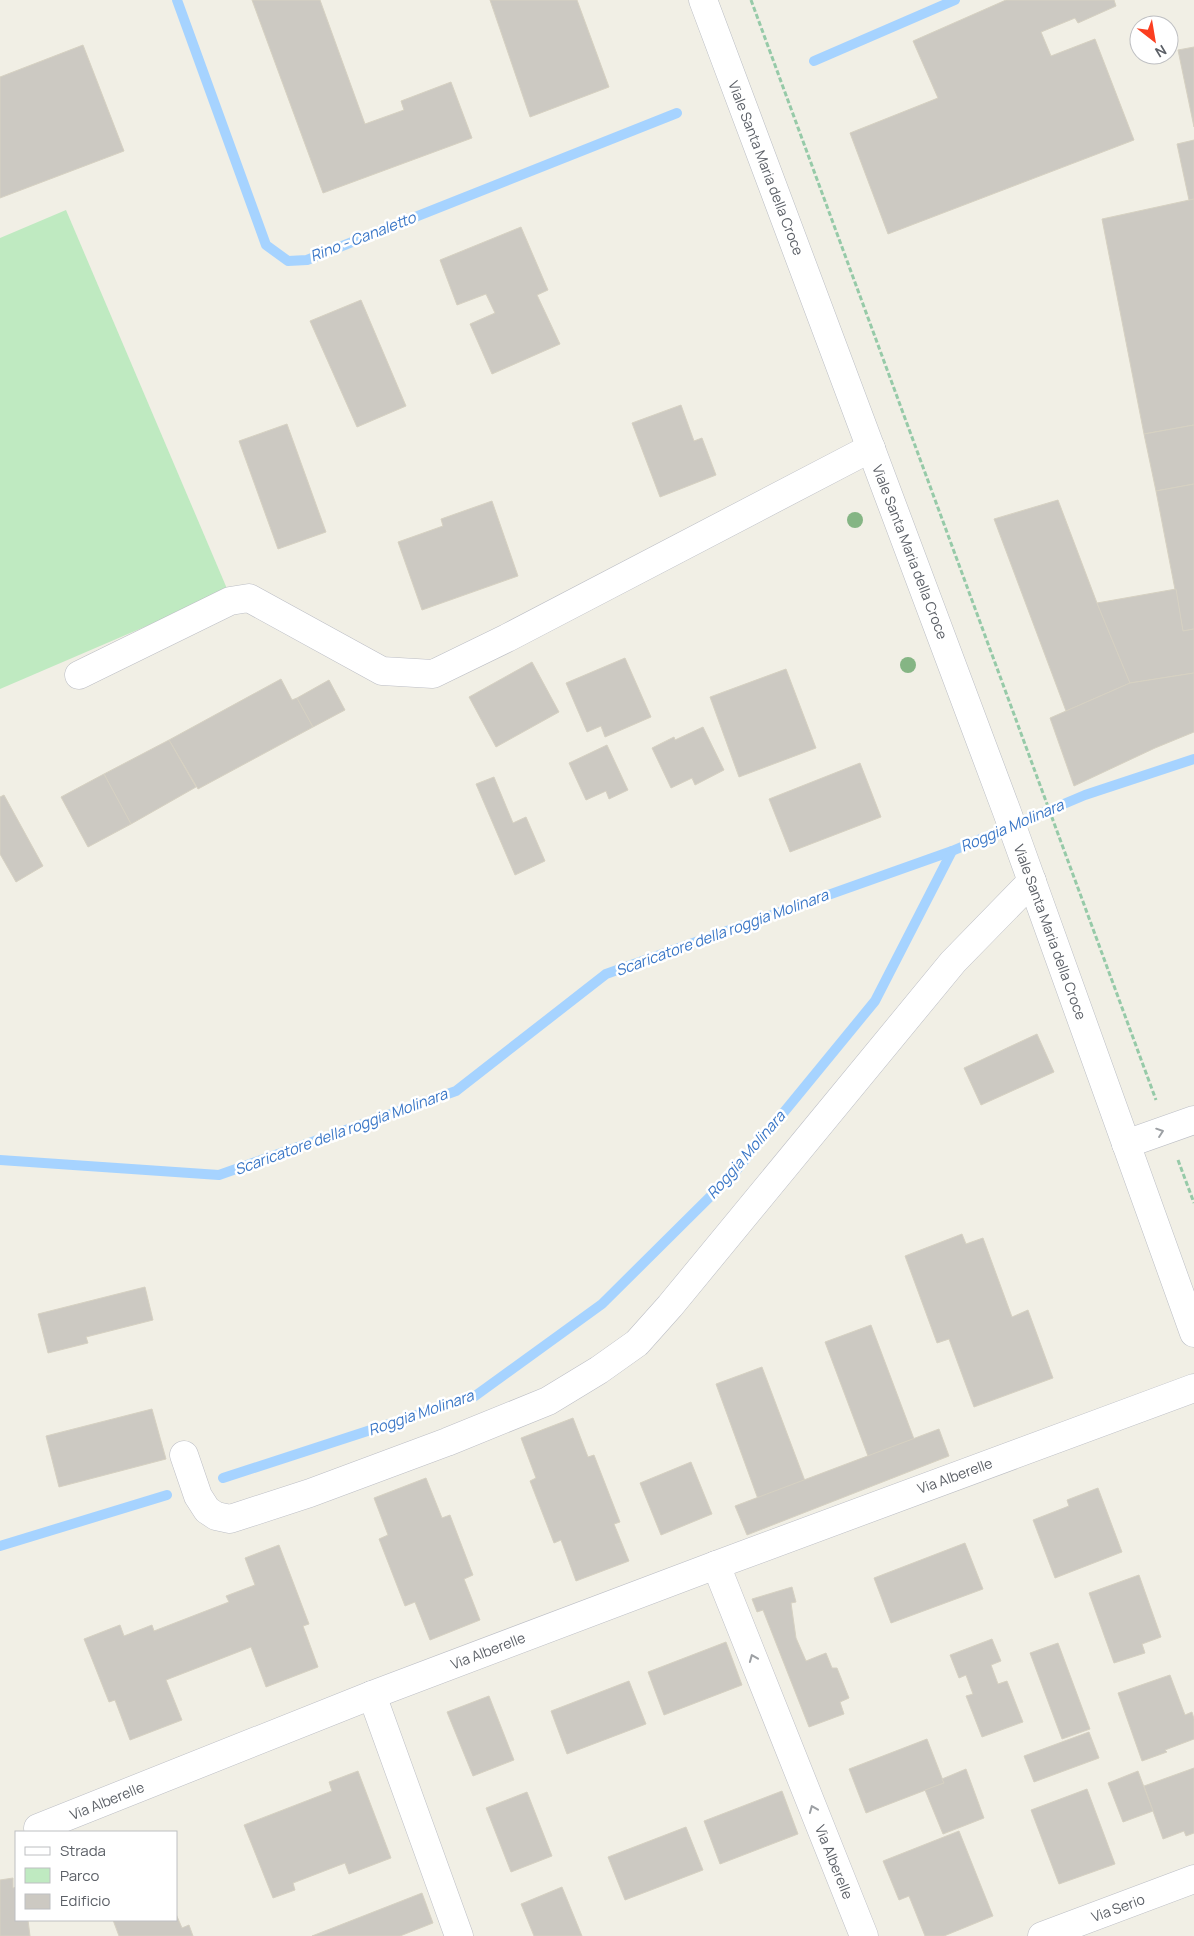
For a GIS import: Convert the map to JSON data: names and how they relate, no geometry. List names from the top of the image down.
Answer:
{
  "streets": {
    "street": ["Viale Santa Maria della Croce", "Via Alberelle", "Via Serio"]
  },
  "water": ["Rino - Canaletto", "Roggia Molinara", "Scaricatore della roggia Molinara"],
  "legend": ["Strada", "Parco", "Edificio"],
  "north": "bottom right"
}
